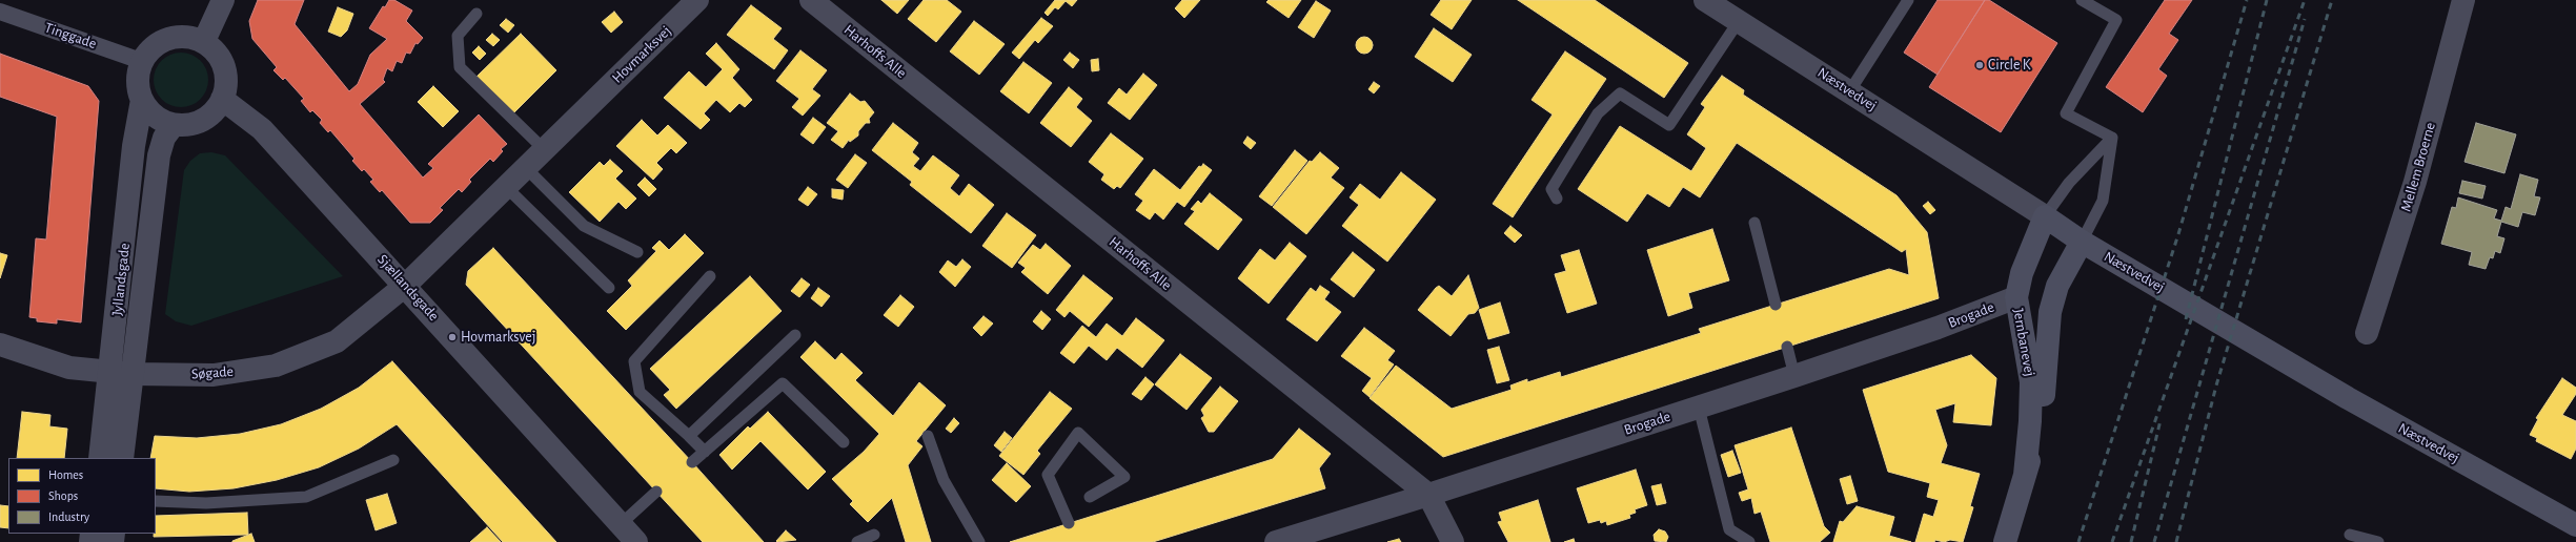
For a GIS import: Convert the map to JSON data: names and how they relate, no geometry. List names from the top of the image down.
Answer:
{
  "streets": {
    "main road": ["Næstvedvej", "Jernbanevej"],
    "street": [
      "Tinggade",
      "Harhoffs Alle",
      "Hovmarksvej",
      "Mellem Broerne",
      "Jyllandsgade",
      "Sjællandsgade",
      "Brogade",
      "Søgade"
    ]
  },
  "crossings": [
    ["Tinggade", "Jyllandsgade"],
    ["Tinggade", "Sjællandsgade"],
    ["Harhoffs Alle", "Brogade"],
    ["Hovmarksvej", "Sjællandsgade"],
    ["Hovmarksvej", "Søgade"],
    ["Næstvedvej", "Jernbanevej"],
    ["Jyllandsgade", "Sjællandsgade"],
    ["Jyllandsgade", "Søgade"],
    ["Sjællandsgade", "Søgade"],
    ["Brogade", "Jernbanevej"]
  ],
  "places": ["Circle K", "Hovmarksvej"],
  "legend": ["Homes", "Shops", "Industry"]
}
